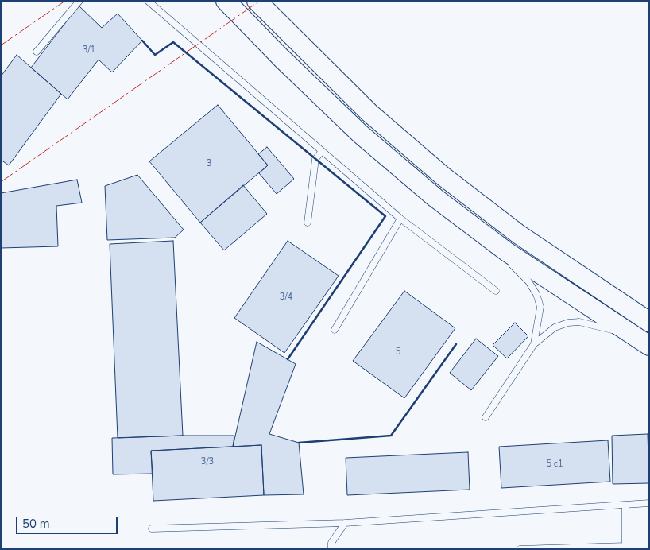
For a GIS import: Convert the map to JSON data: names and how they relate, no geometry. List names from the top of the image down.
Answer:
{
  "house_numbers": [
    "3/1",
    "3",
    "3/4",
    "5",
    "3/3",
    "5 с1"
  ],
  "scale_bar": "50 m"
}
